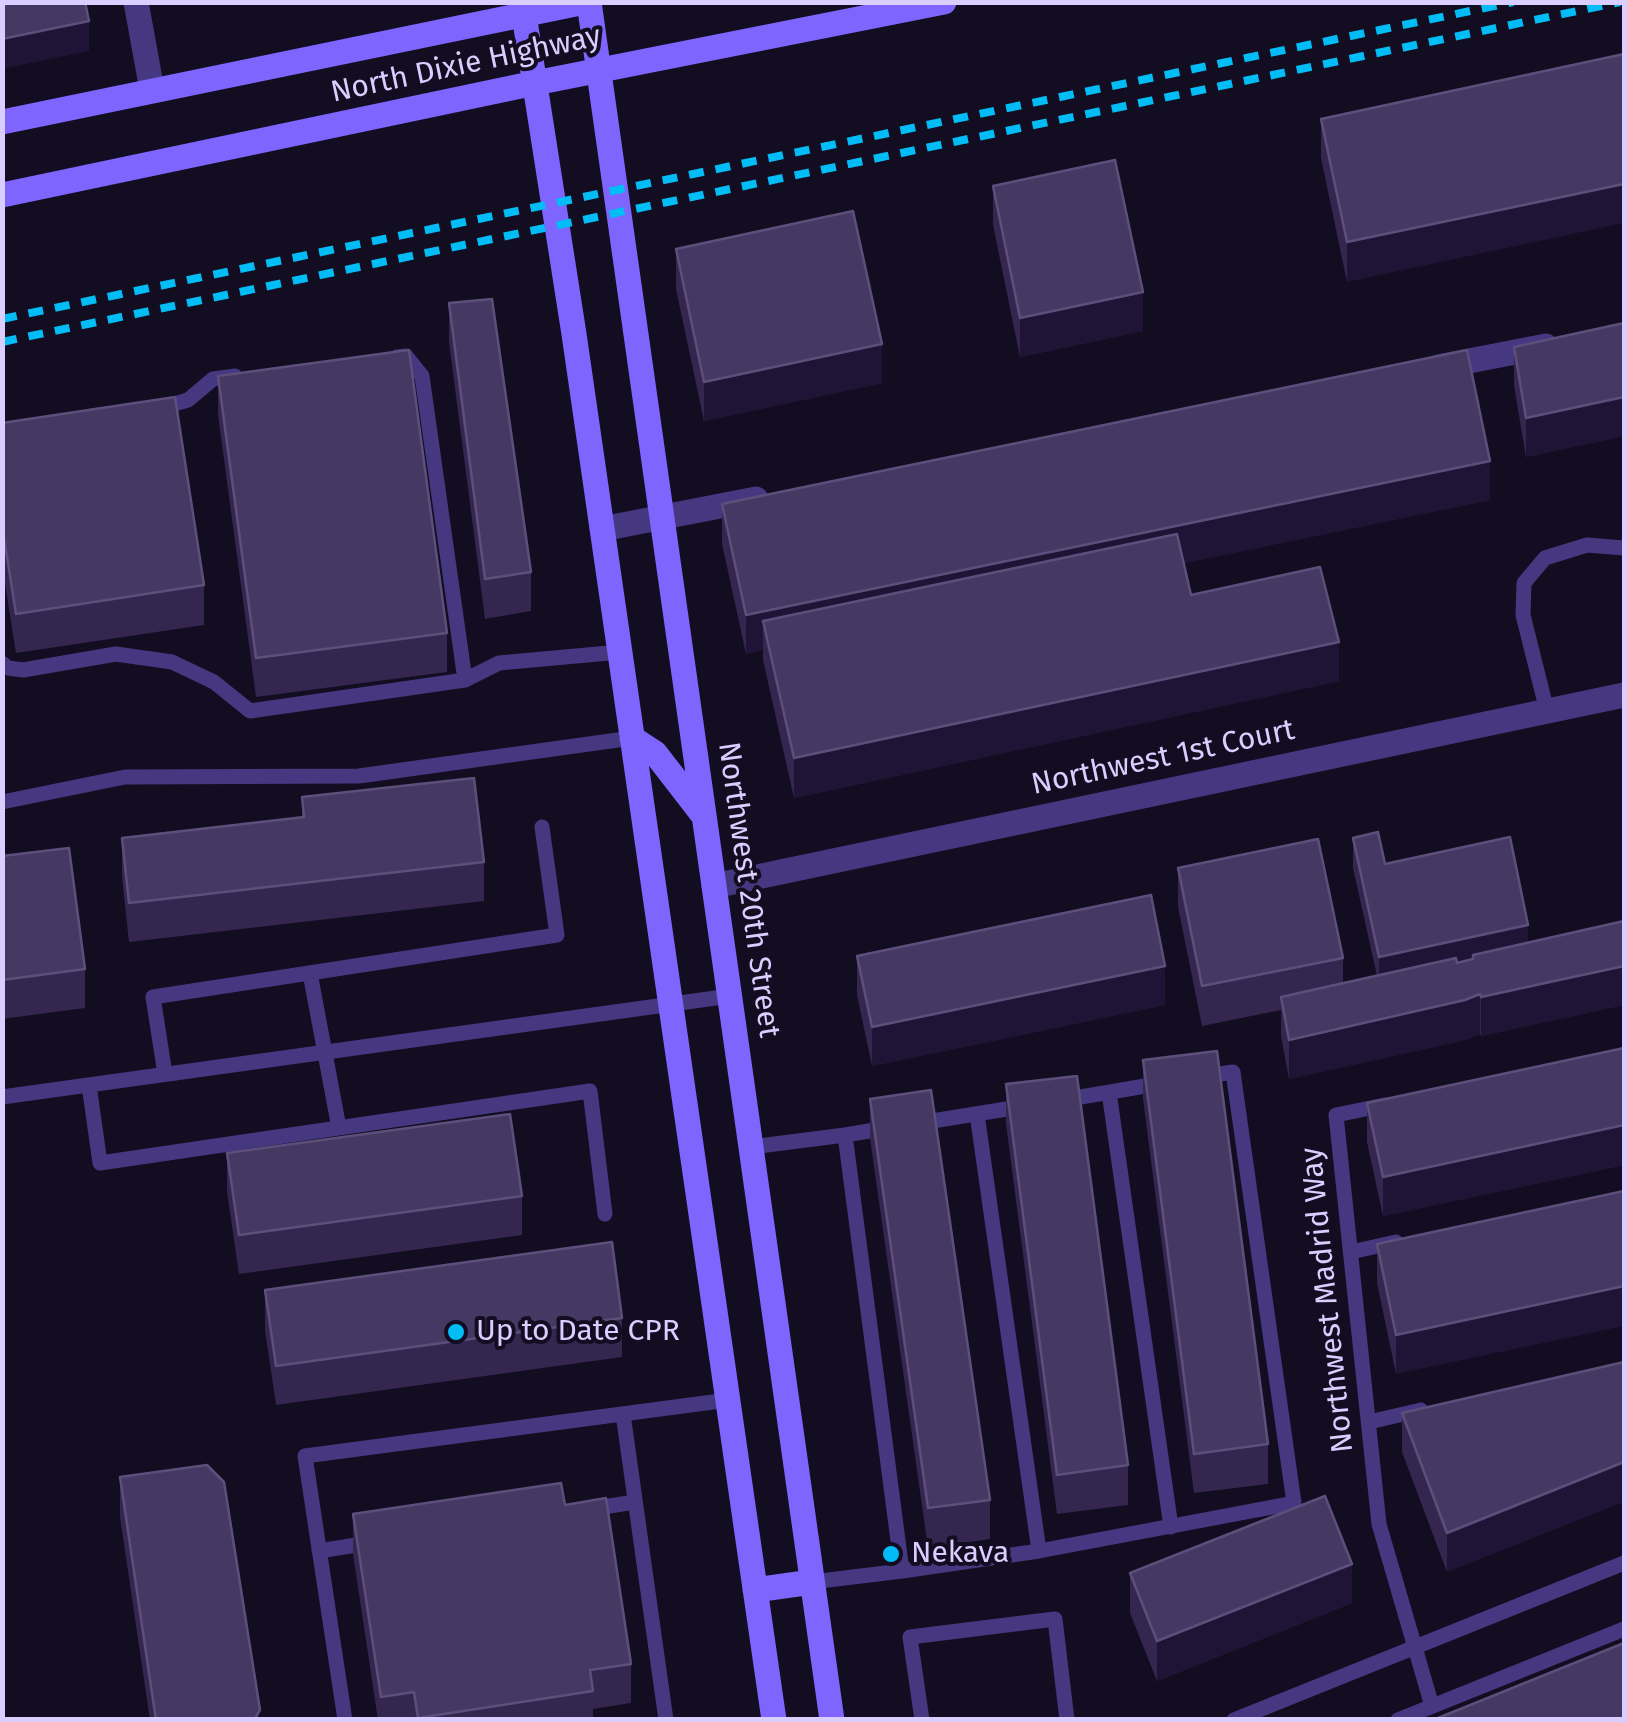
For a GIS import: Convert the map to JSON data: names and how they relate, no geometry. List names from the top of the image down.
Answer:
{
  "streets": {
    "street": ["North Dixie Highway", "Northwest 1st Court", "Northwest 20th Street"],
    "lane": ["Northwest Madrid Way"]
  },
  "crossings": [
    ["North Dixie Highway", "Northwest 20th Street"],
    ["Northwest 1st Court", "Northwest 20th Street"]
  ],
  "places": ["Up to Date CPR", "Nekava"]
}
